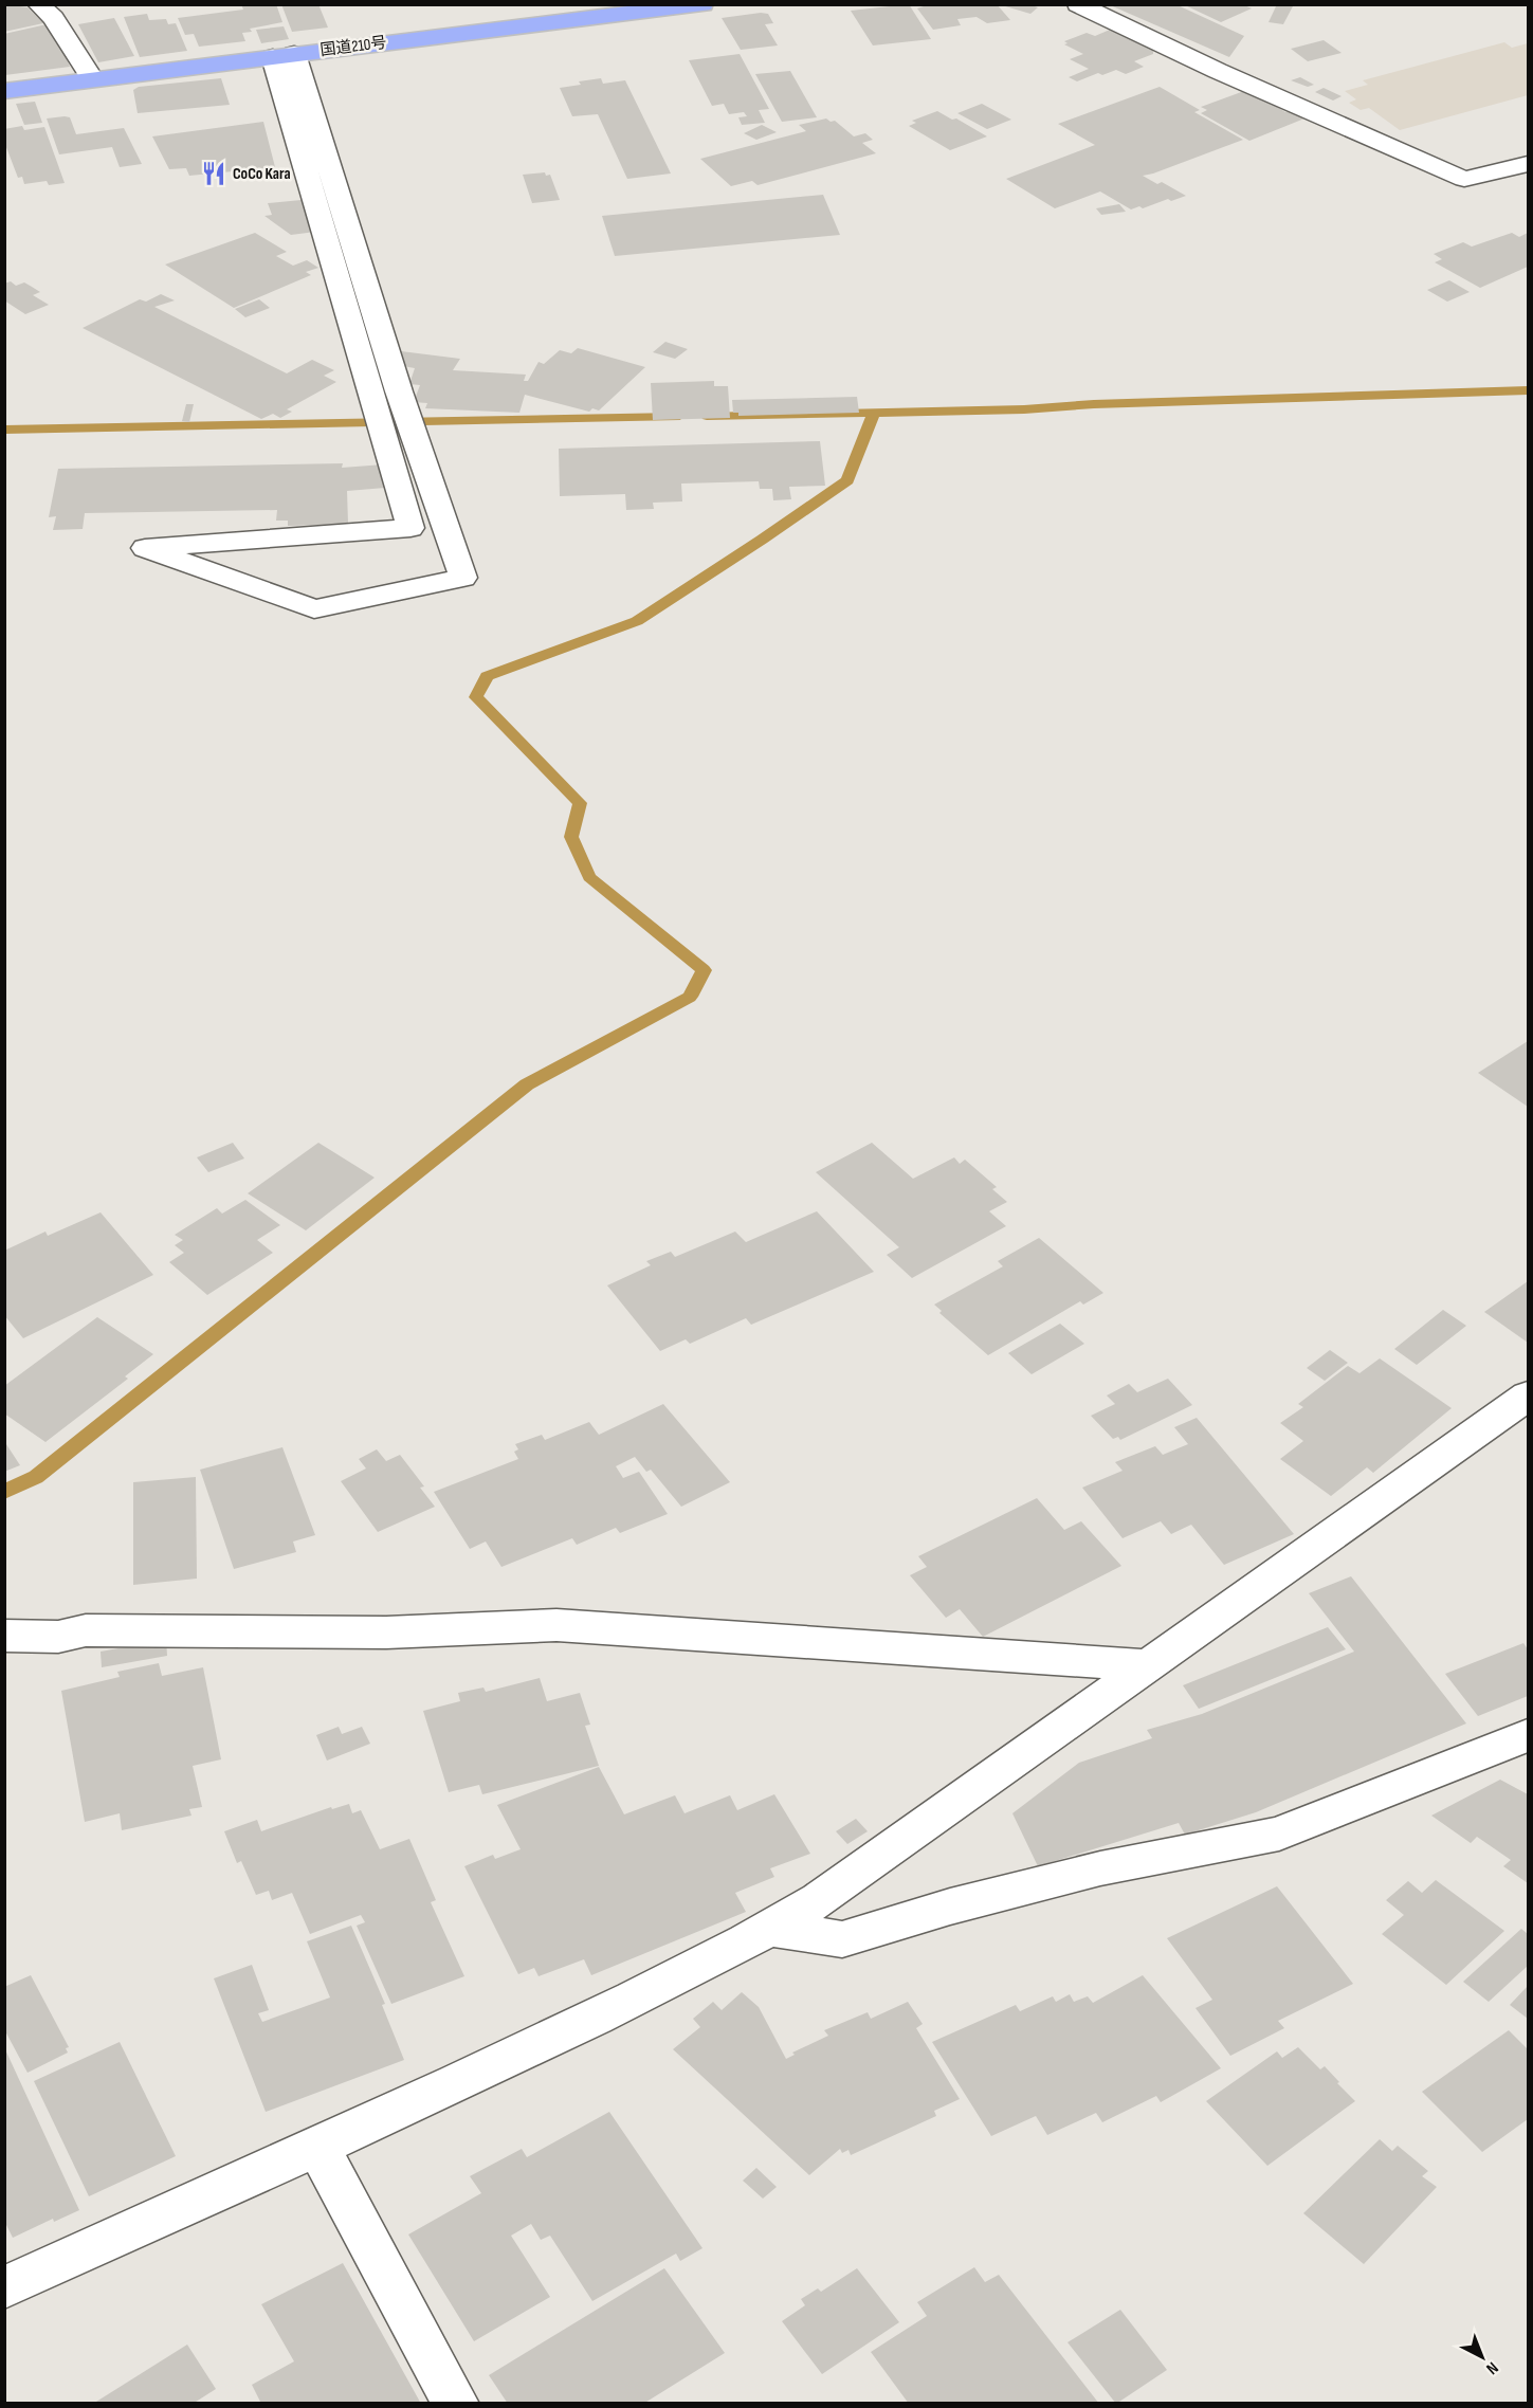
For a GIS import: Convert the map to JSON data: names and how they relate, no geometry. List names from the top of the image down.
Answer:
{
  "streets": {
    "highway": ["国道210号"]
  },
  "places": {
    "restaurant": ["CoCo Kara"]
  },
  "north": "bottom right"
}
